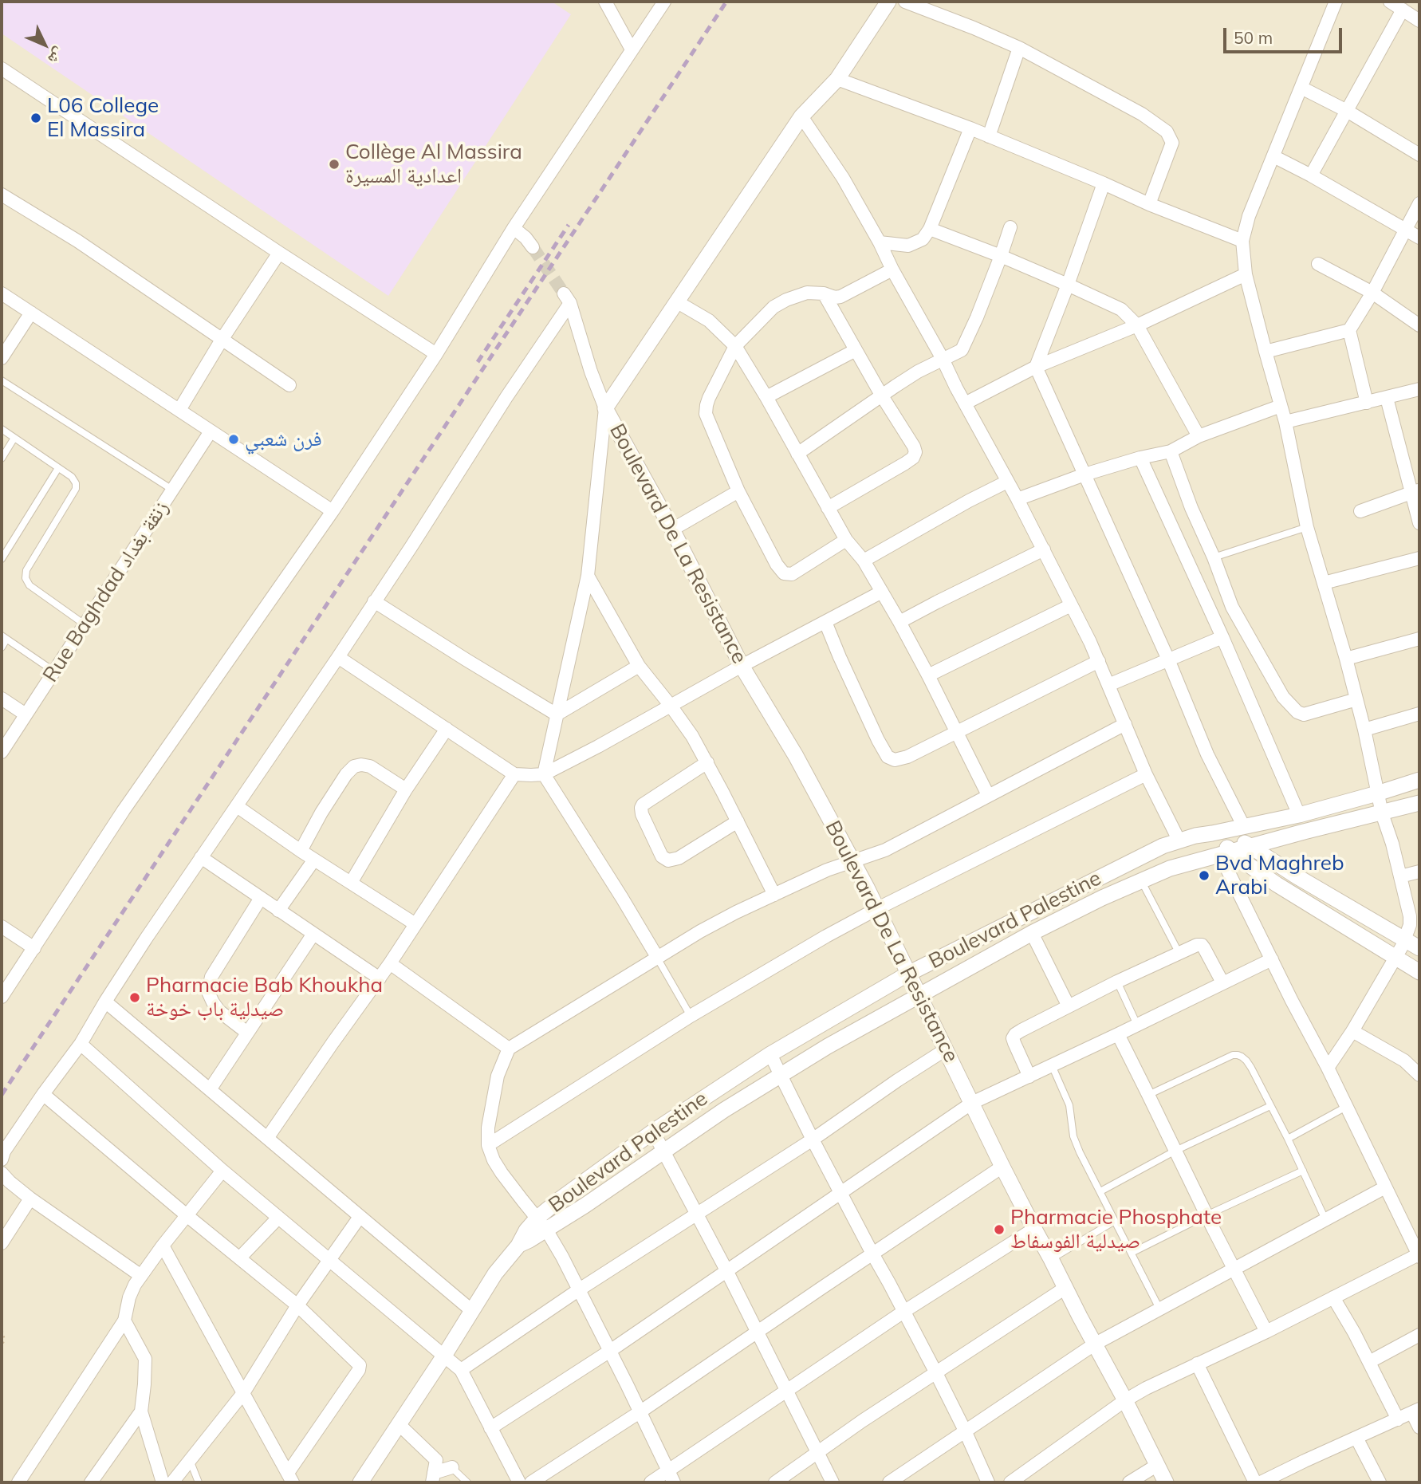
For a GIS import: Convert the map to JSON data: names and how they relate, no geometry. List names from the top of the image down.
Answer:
{
  "streets": {
    "street": ["Boulevard De La Resistance", "Rue Baghdad زنقة بغداد", "Boulevard Palestine"]
  },
  "crossings": [
    ["Boulevard De La Resistance", "Boulevard Palestine"]
  ],
  "places": [
    "L06 College El Massira",
    "Collège Al Massira اعدادية المسيرة",
    "فرن شعبي",
    "Bvd Maghreb Arabi",
    "Pharmacie Bab Khoukha صيدلية باب خوخة",
    "Pharmacie Phosphate صيدلية الفوسفاط"
  ],
  "scale_bar": "50 m",
  "north": "bottom right"
}
